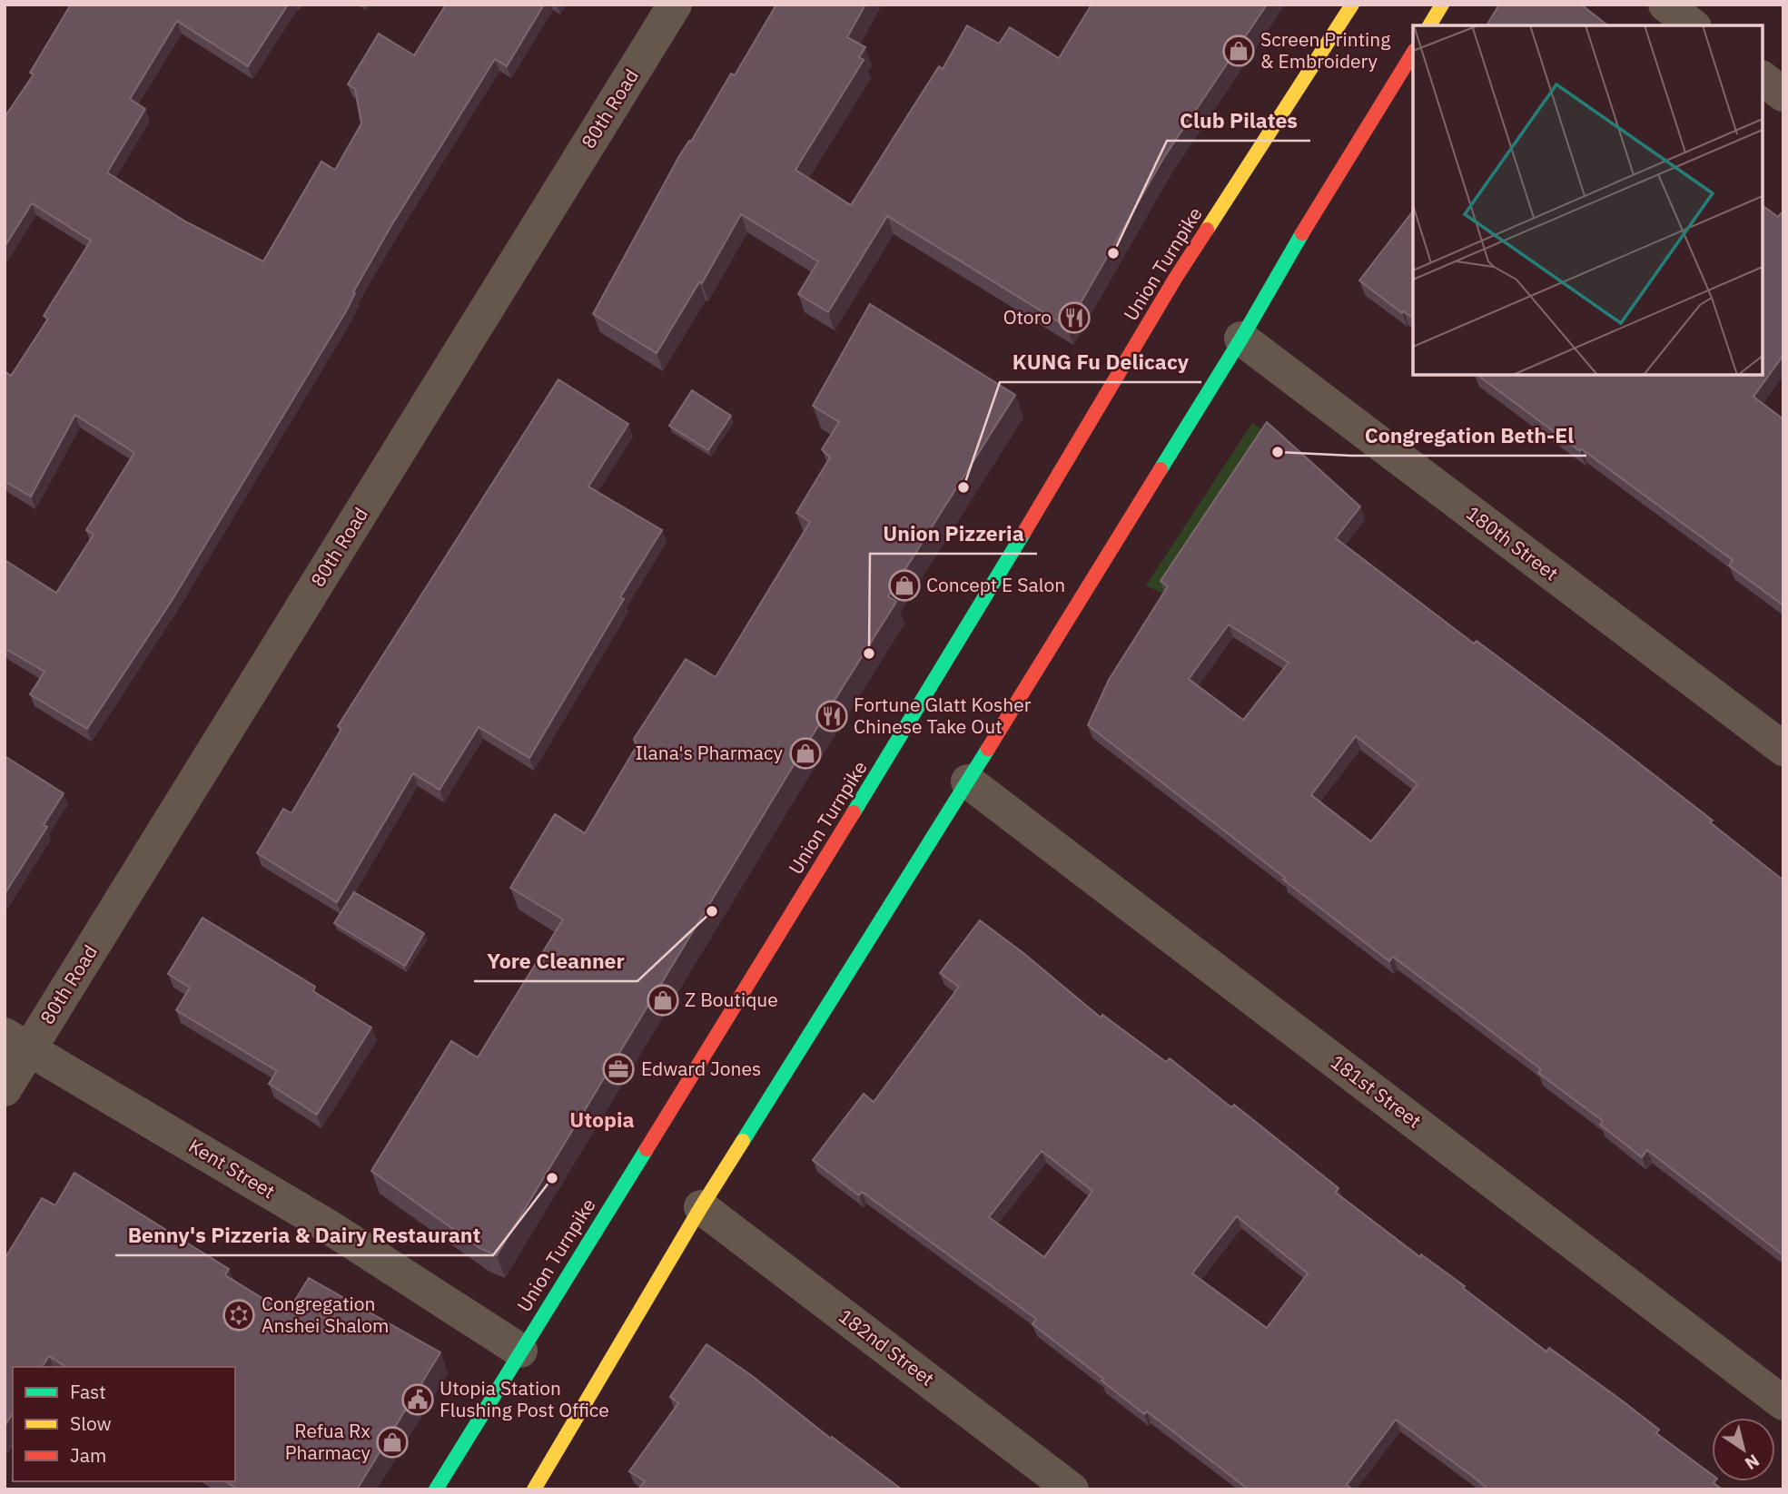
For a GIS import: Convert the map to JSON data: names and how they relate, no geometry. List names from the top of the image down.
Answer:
{
  "streets": {
    "main road": ["Union Turnpike"],
    "street": [
      "80th Road",
      "180th Street",
      "181st Street",
      "Kent Street",
      "182nd Street"
    ]
  },
  "crossings": [
    ["80th Road", "Kent Street"],
    ["Union Turnpike", "Kent Street"]
  ],
  "districts": ["Utopia"],
  "places": {
    "shop": [
      "Screen Printing & Embroidery",
      "Concept E Salon",
      "Ilana's Pharmacy",
      "Z Boutique",
      "Refua Rx Pharmacy"
    ],
    "other": [
      "Club Pilates",
      "Congregation Beth-El",
      "KUNG Fu Delicacy",
      "Union Pizzeria",
      "Yore Cleanner",
      "Benny's Pizzeria & Dairy Restaurant"
    ],
    "restaurant": ["Otoro", "Fortune Glatt Kosher Chinese Take Out"],
    "office": ["Edward Jones"],
    "synagogue": ["Congregation Anshei Shalom"],
    "public building": ["Utopia Station Flushing Post Office"]
  },
  "legend": ["Fast", "Slow", "Jam"],
  "north": "bottom right"
}
